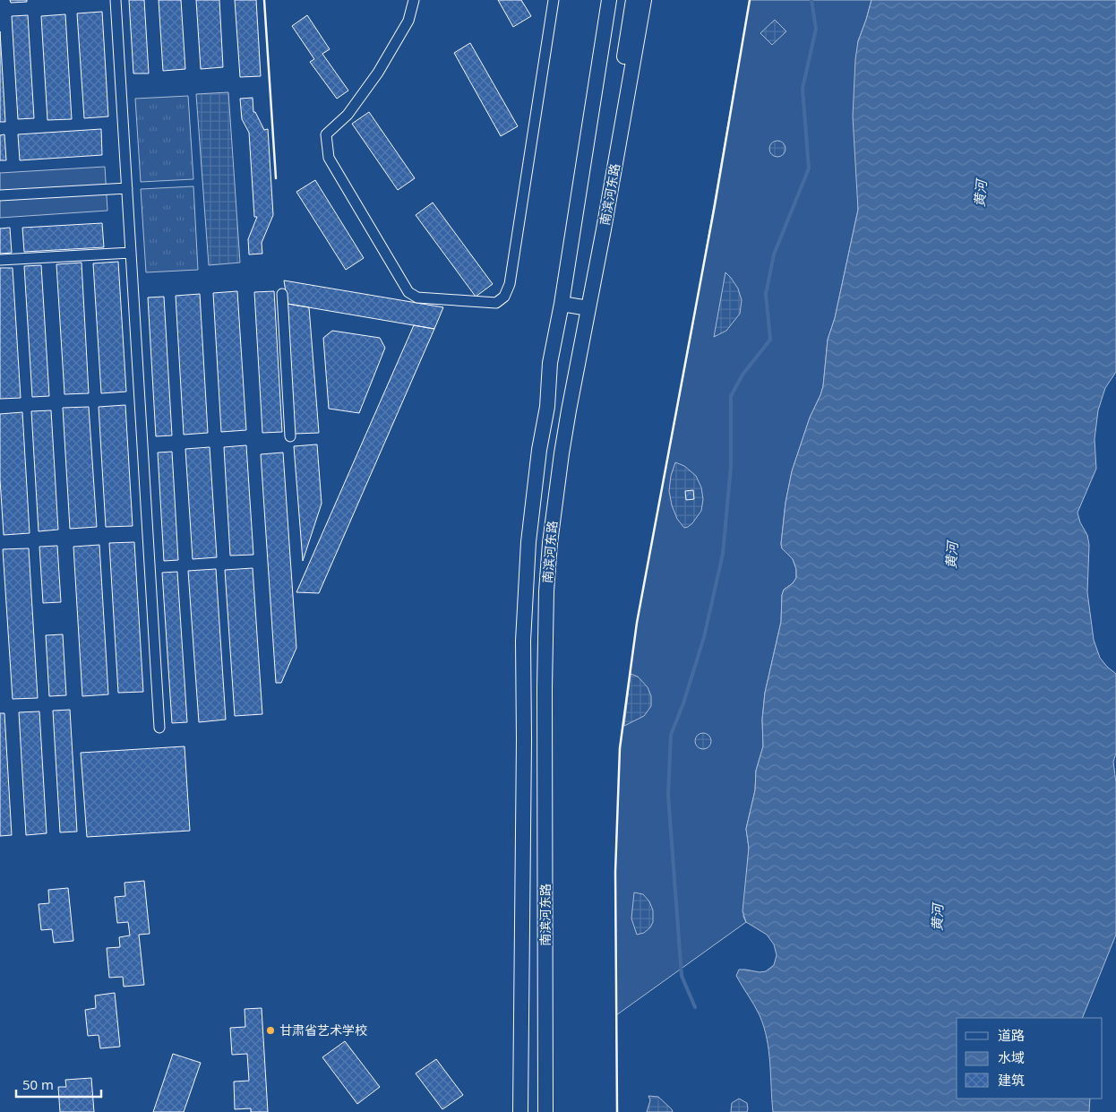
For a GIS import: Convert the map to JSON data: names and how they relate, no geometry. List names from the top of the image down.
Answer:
{
  "streets": {
    "main road": ["南滨河东路"]
  },
  "water": ["黄河"],
  "places": ["甘肃省艺术学校"],
  "legend": ["道路", "水域", "建筑"],
  "scale_bar": "50 m"
}
